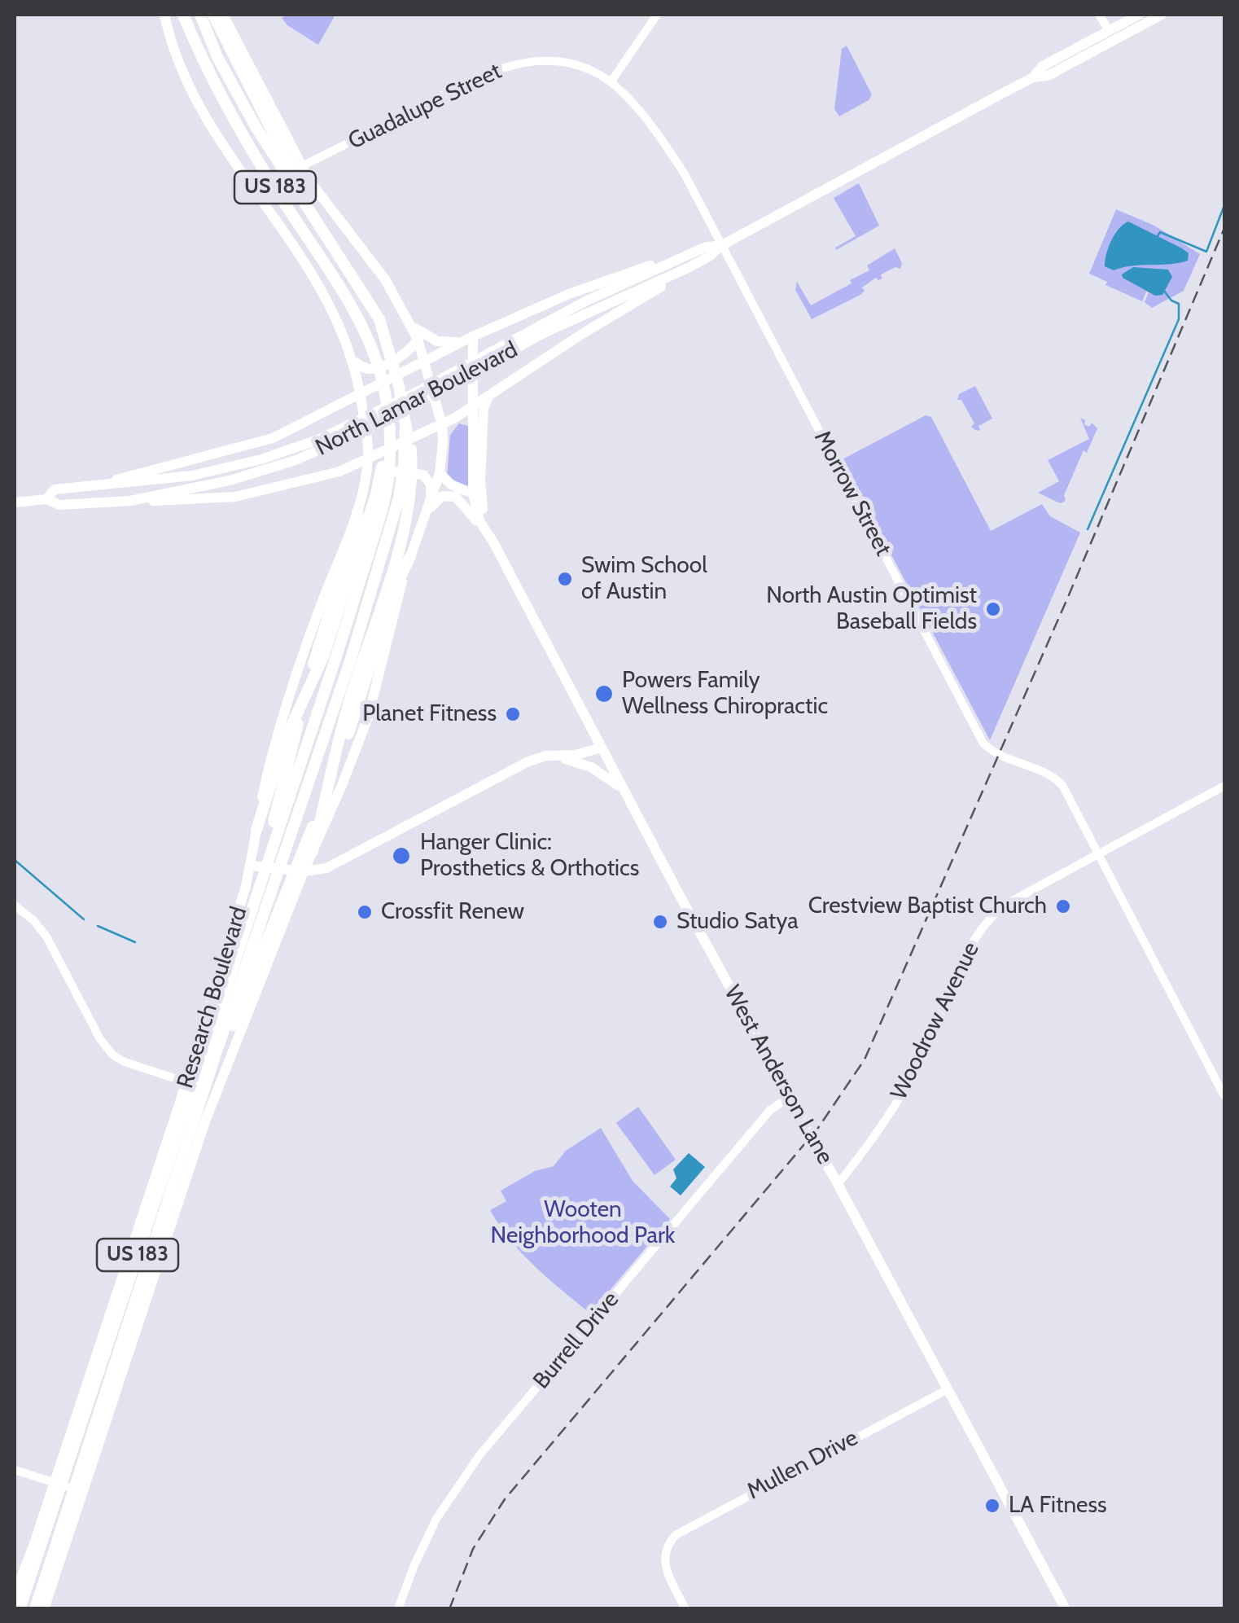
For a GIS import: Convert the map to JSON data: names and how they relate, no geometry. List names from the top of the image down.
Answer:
{
  "streets": {
    "highway": ["US 183"],
    "main road": ["North Lamar Boulevard", "Research Boulevard", "West Anderson Lane"],
    "street": [
      "Guadalupe Street",
      "Morrow Street",
      "Woodrow Avenue",
      "Burrell Drive",
      "Mullen Drive"
    ]
  },
  "crossings": [
    ["Guadalupe Street", "Morrow Street"],
    ["North Lamar Boulevard", "Morrow Street"],
    ["Morrow Street", "Woodrow Avenue"],
    ["Woodrow Avenue", "West Anderson Lane"],
    ["West Anderson Lane", "Burrell Drive"],
    ["West Anderson Lane", "Mullen Drive"]
  ],
  "parks": ["Wooten Neighborhood Park"],
  "places": [
    "Swim School of Austin",
    "North Austin Optimist Baseball Fields",
    "Powers Family Wellness Chiropractic",
    "Planet Fitness",
    "Hanger Clinic: Prosthetics & Orthotics",
    "Crestview Baptist Church",
    "Crossfit Renew",
    "Studio Satya",
    "LA Fitness"
  ]
}
